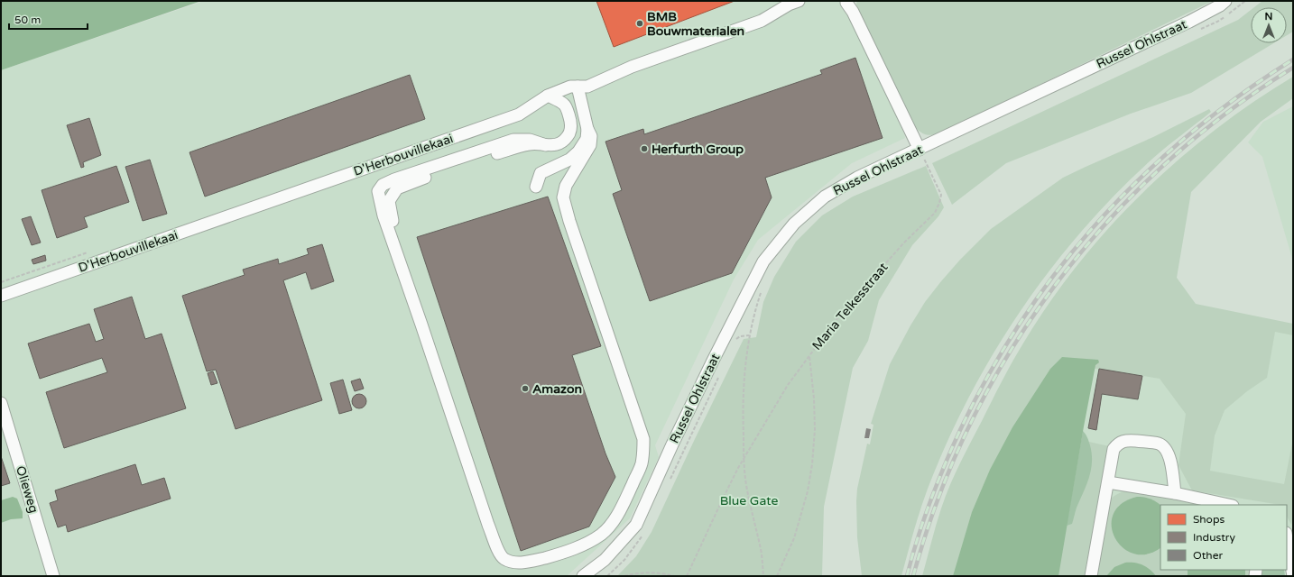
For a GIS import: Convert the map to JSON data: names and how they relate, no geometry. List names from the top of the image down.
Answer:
{
  "streets": {
    "street": ["Russel Ohlstraat", "D'Herbouvillekaai", "Olieweg"],
    "path": ["Maria Telkesstraat"]
  },
  "crossings": [
    ["Russel Ohlstraat", "Maria Telkesstraat"]
  ],
  "parks": ["Blue Gate"],
  "places": ["BMB Bouwmaterialen", "Herfurth Group", "Amazon"],
  "legend": ["Shops", "Industry", "Other"],
  "scale_bar": "50 m",
  "north": "top"
}
